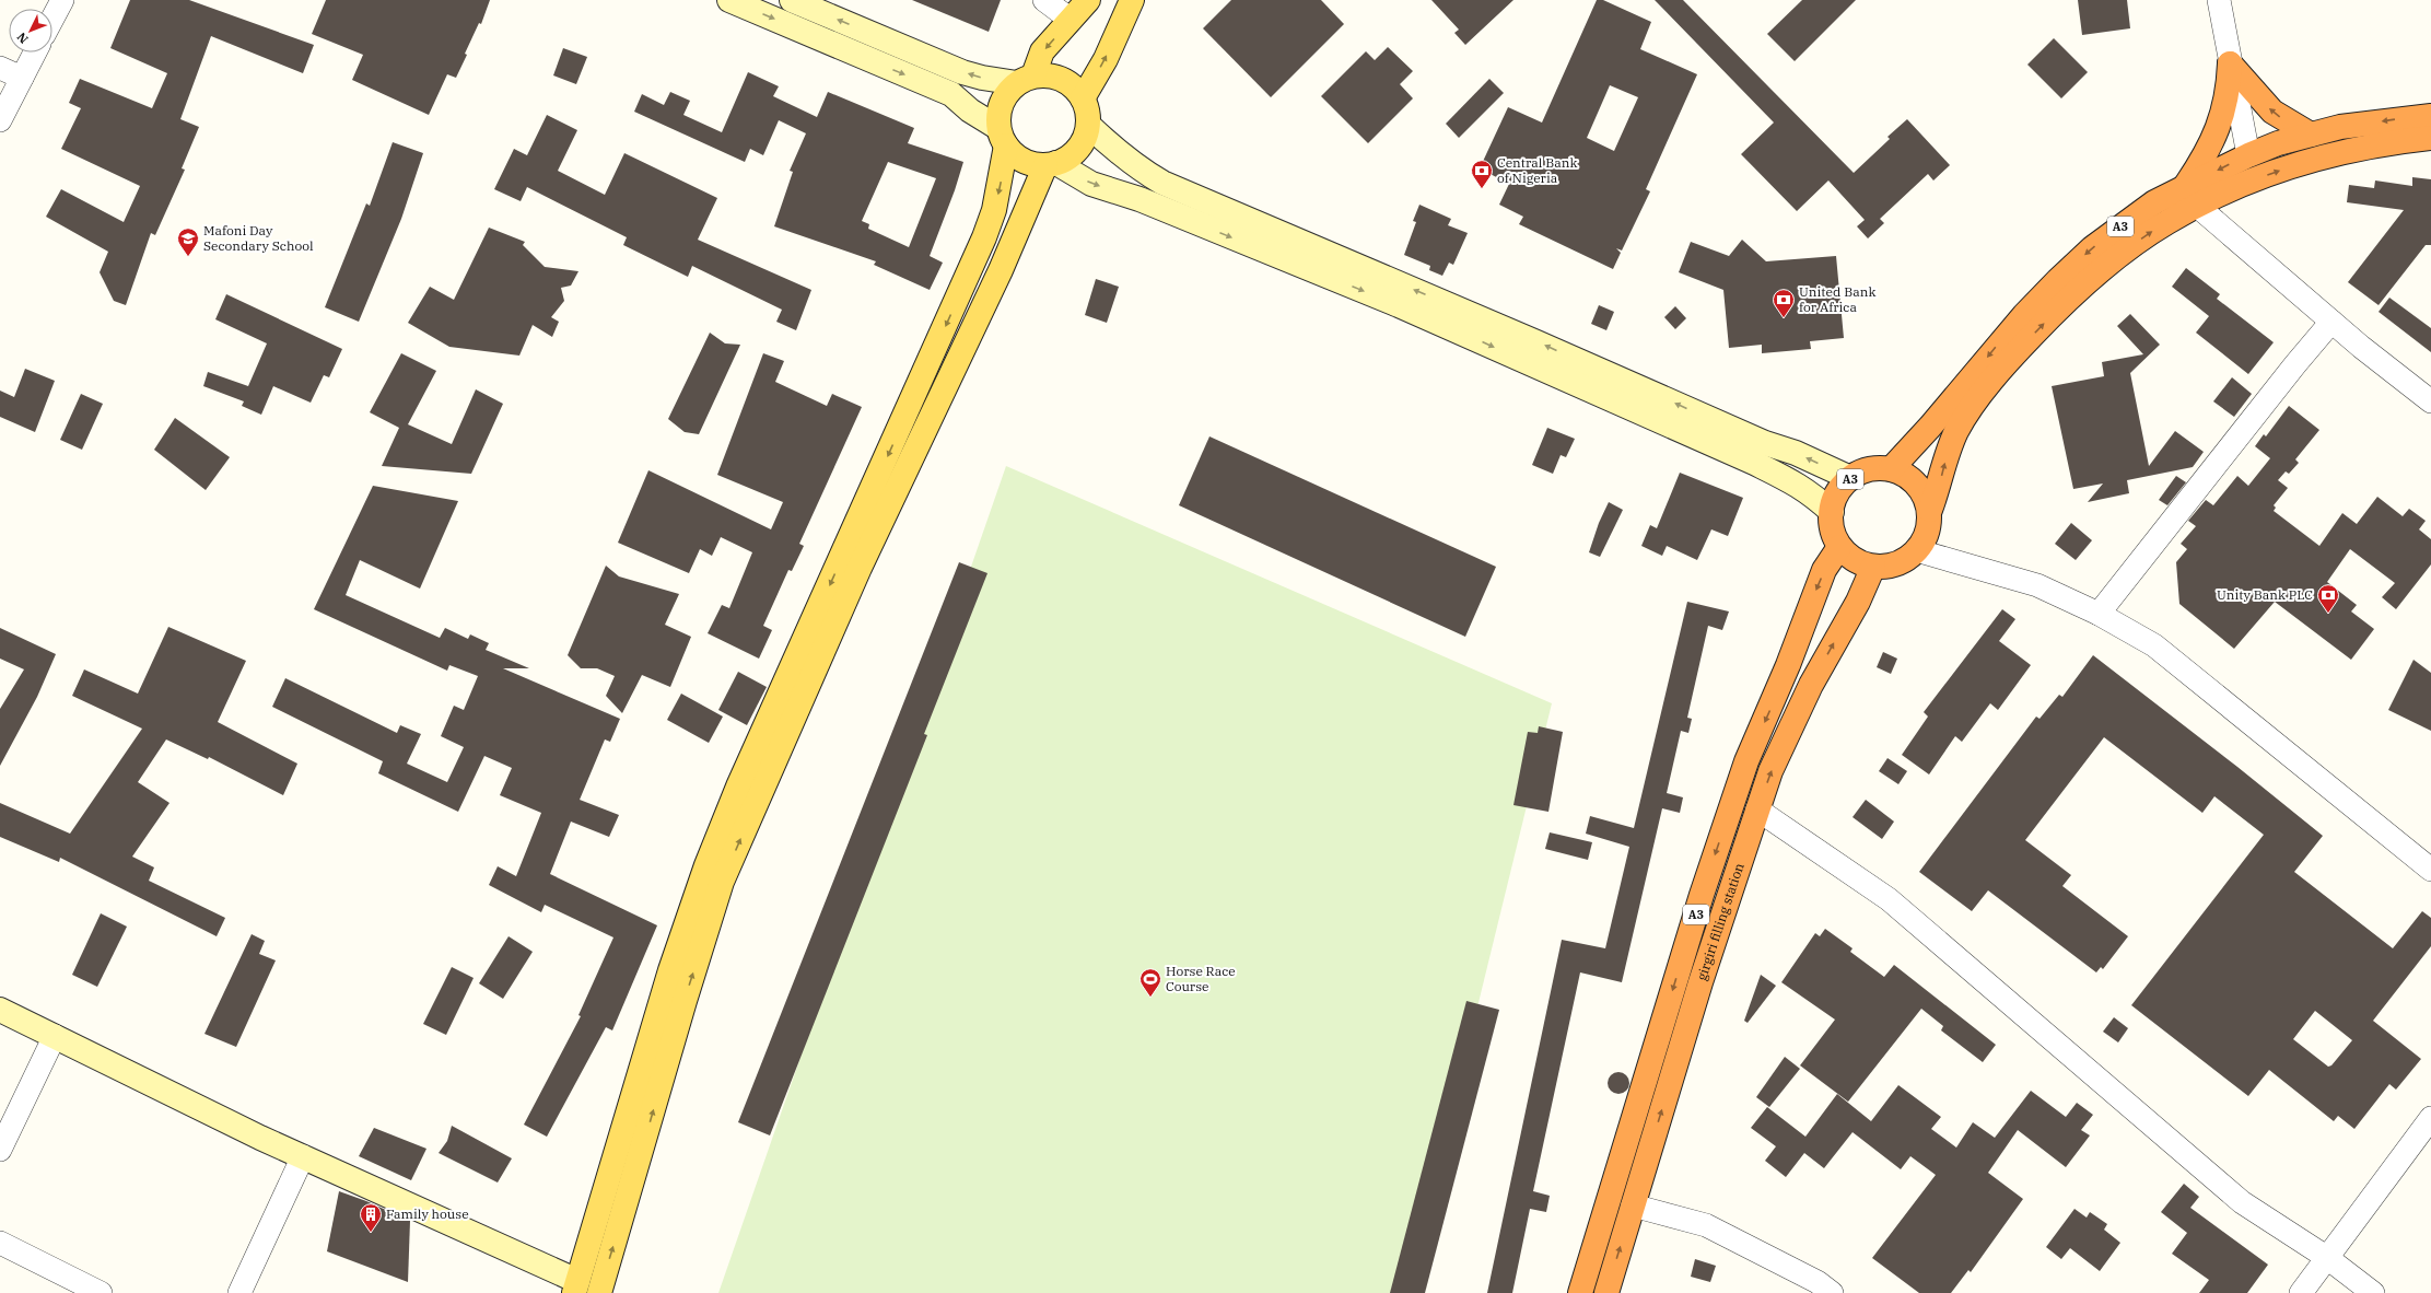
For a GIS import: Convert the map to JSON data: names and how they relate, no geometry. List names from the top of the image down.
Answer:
{
  "streets": {
    "highway": ["A3", "girgiri filling station"]
  },
  "crossings": [
    ["A3", "girgiri filling station"]
  ],
  "places": {
    "bank": ["Central Bank of Nigeria", "United Bank for Africa", "Unity Bank PLC"],
    "school or university": ["Mafoni Day Secondary School"],
    "sports": ["Horse Race Course"],
    "building": ["Family house"]
  },
  "north": "bottom left"
}
